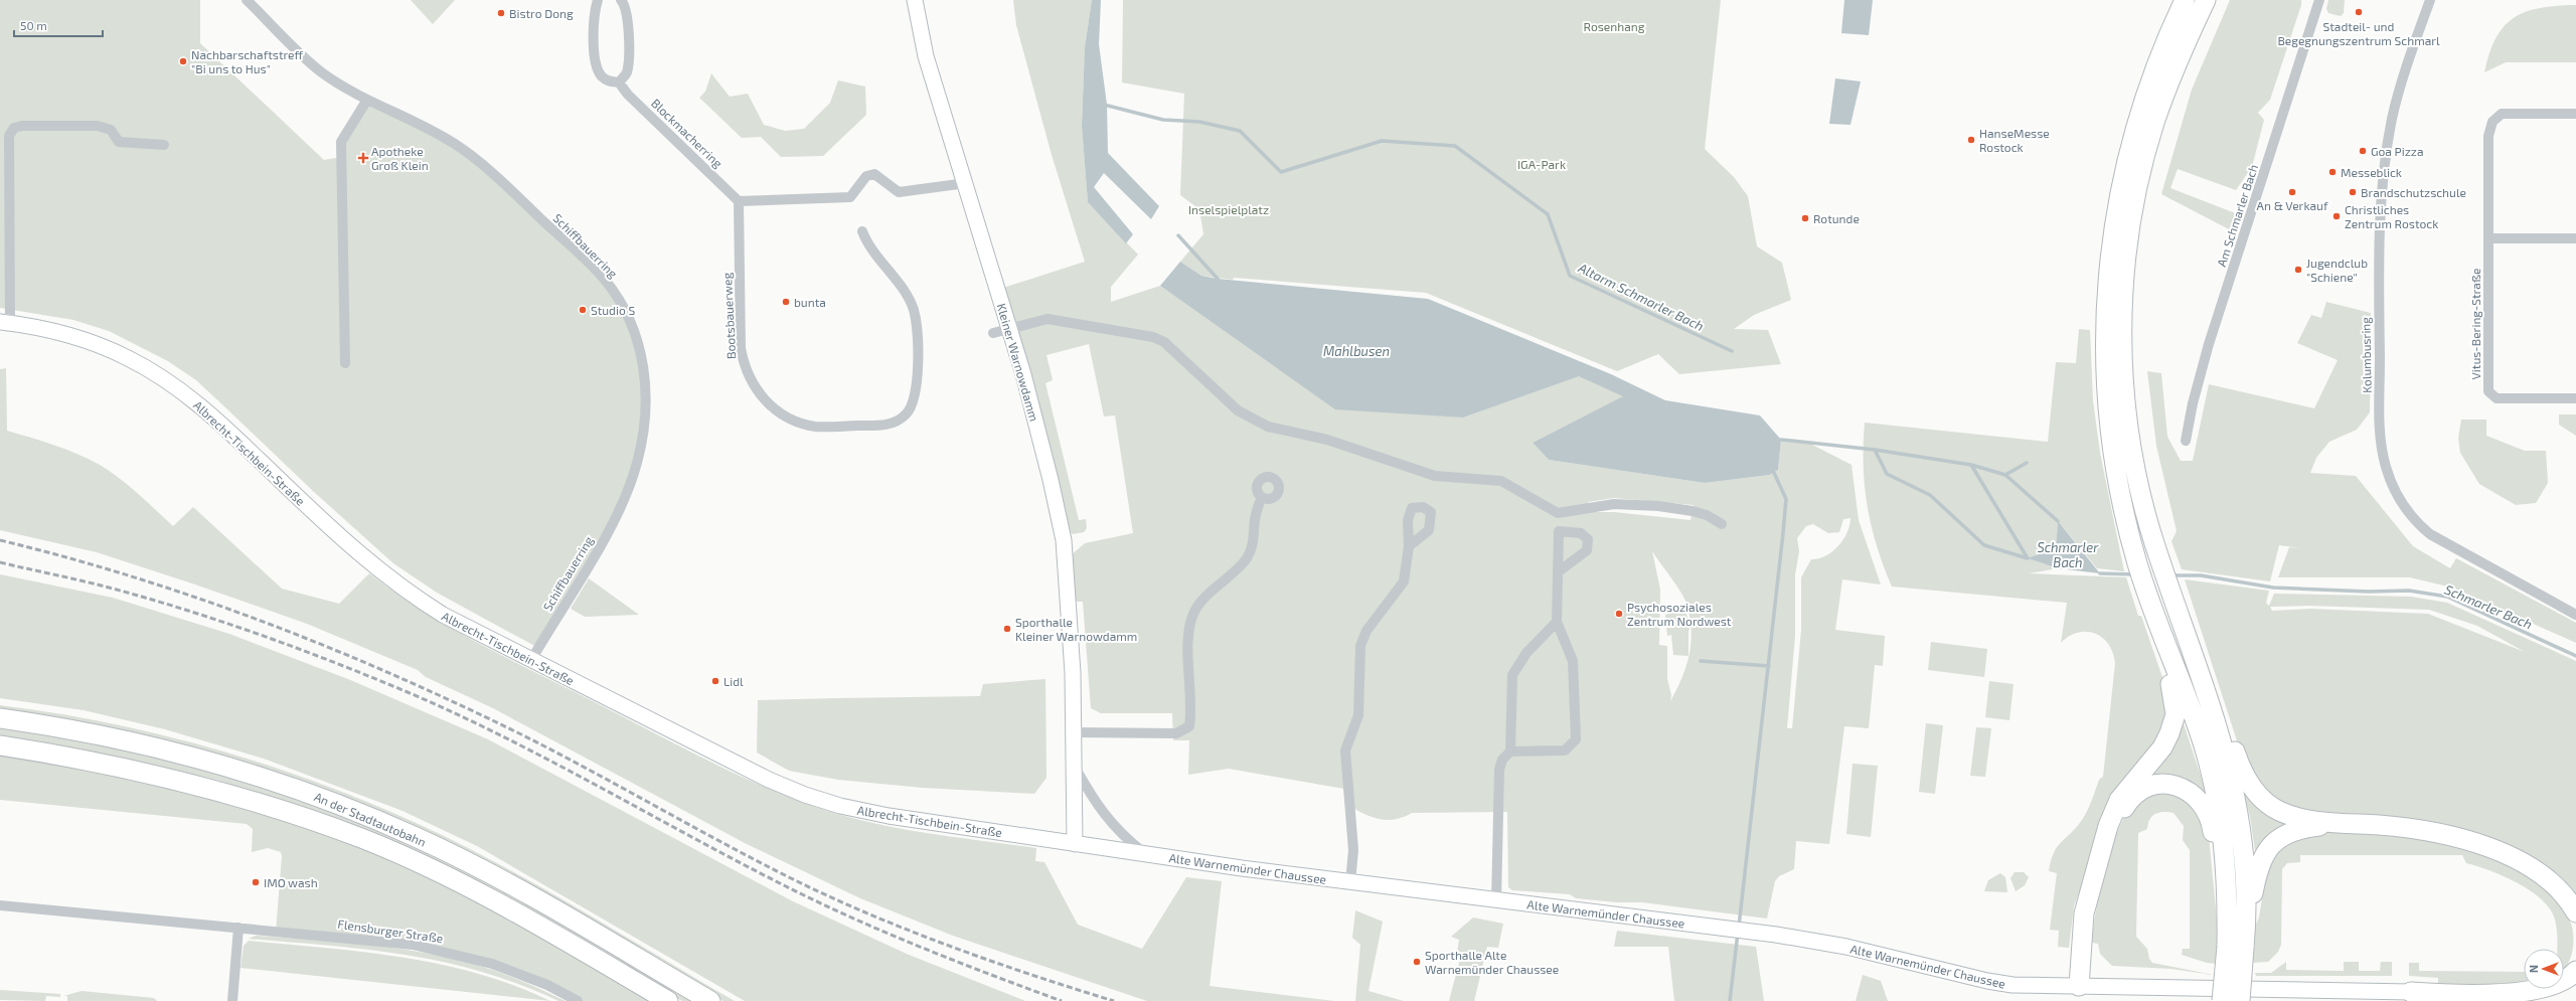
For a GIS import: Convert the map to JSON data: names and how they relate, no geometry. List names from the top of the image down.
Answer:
{
  "streets": {
    "highway": ["An der Stadtautobahn"],
    "street": [
      "Blockmacherring",
      "Am Schmarler Bach",
      "Schiffbauerring",
      "Bootsbauerweg",
      "Vitus-Bering-Straße",
      "Kolumbusring",
      "Kleiner Warnowdamm",
      "Albrecht-Tischbein-Straße",
      "Alte Warnemünder Chaussee",
      "Flensburger Straße"
    ]
  },
  "crossings": [
    ["Blockmacherring", "Bootsbauerweg"],
    ["Schiffbauerring", "Albrecht-Tischbein-Straße"],
    ["Kleiner Warnowdamm", "Albrecht-Tischbein-Straße"],
    ["Kleiner Warnowdamm", "Alte Warnemünder Chaussee"],
    ["Albrecht-Tischbein-Straße", "Alte Warnemünder Chaussee"]
  ],
  "water": ["Altarm Schmarler Bach", "Mahlbusen", "Schmarler Bach"],
  "parks": ["Rosenhang", "IGA-Park", "Inselspielplatz"],
  "places": {
    "other": [
      "Stadteil- und Begegnungszentrum Schmarl",
      "Bistro Dong",
      "Nachbarschaftstreff \"Bi uns to Hus\"",
      "HanseMesse Rostock",
      "Goa Pizza",
      "Messeblick",
      "An & Verkauf",
      "Brandschutzschule",
      "Christliches Zentrum Rostock",
      "Rotunde",
      "Jugendclub \"Schiene\"",
      "bunta",
      "Studio S",
      "Psychosoziales Zentrum Nordwest",
      "Sporthalle Kleiner Warnowdamm",
      "Lidl",
      "IMO wash",
      "Sporthalle Alte Warnemünder Chaussee"
    ],
    "health": ["Apotheke Groß Klein"]
  },
  "scale_bar": "50 m",
  "north": "left"
}
